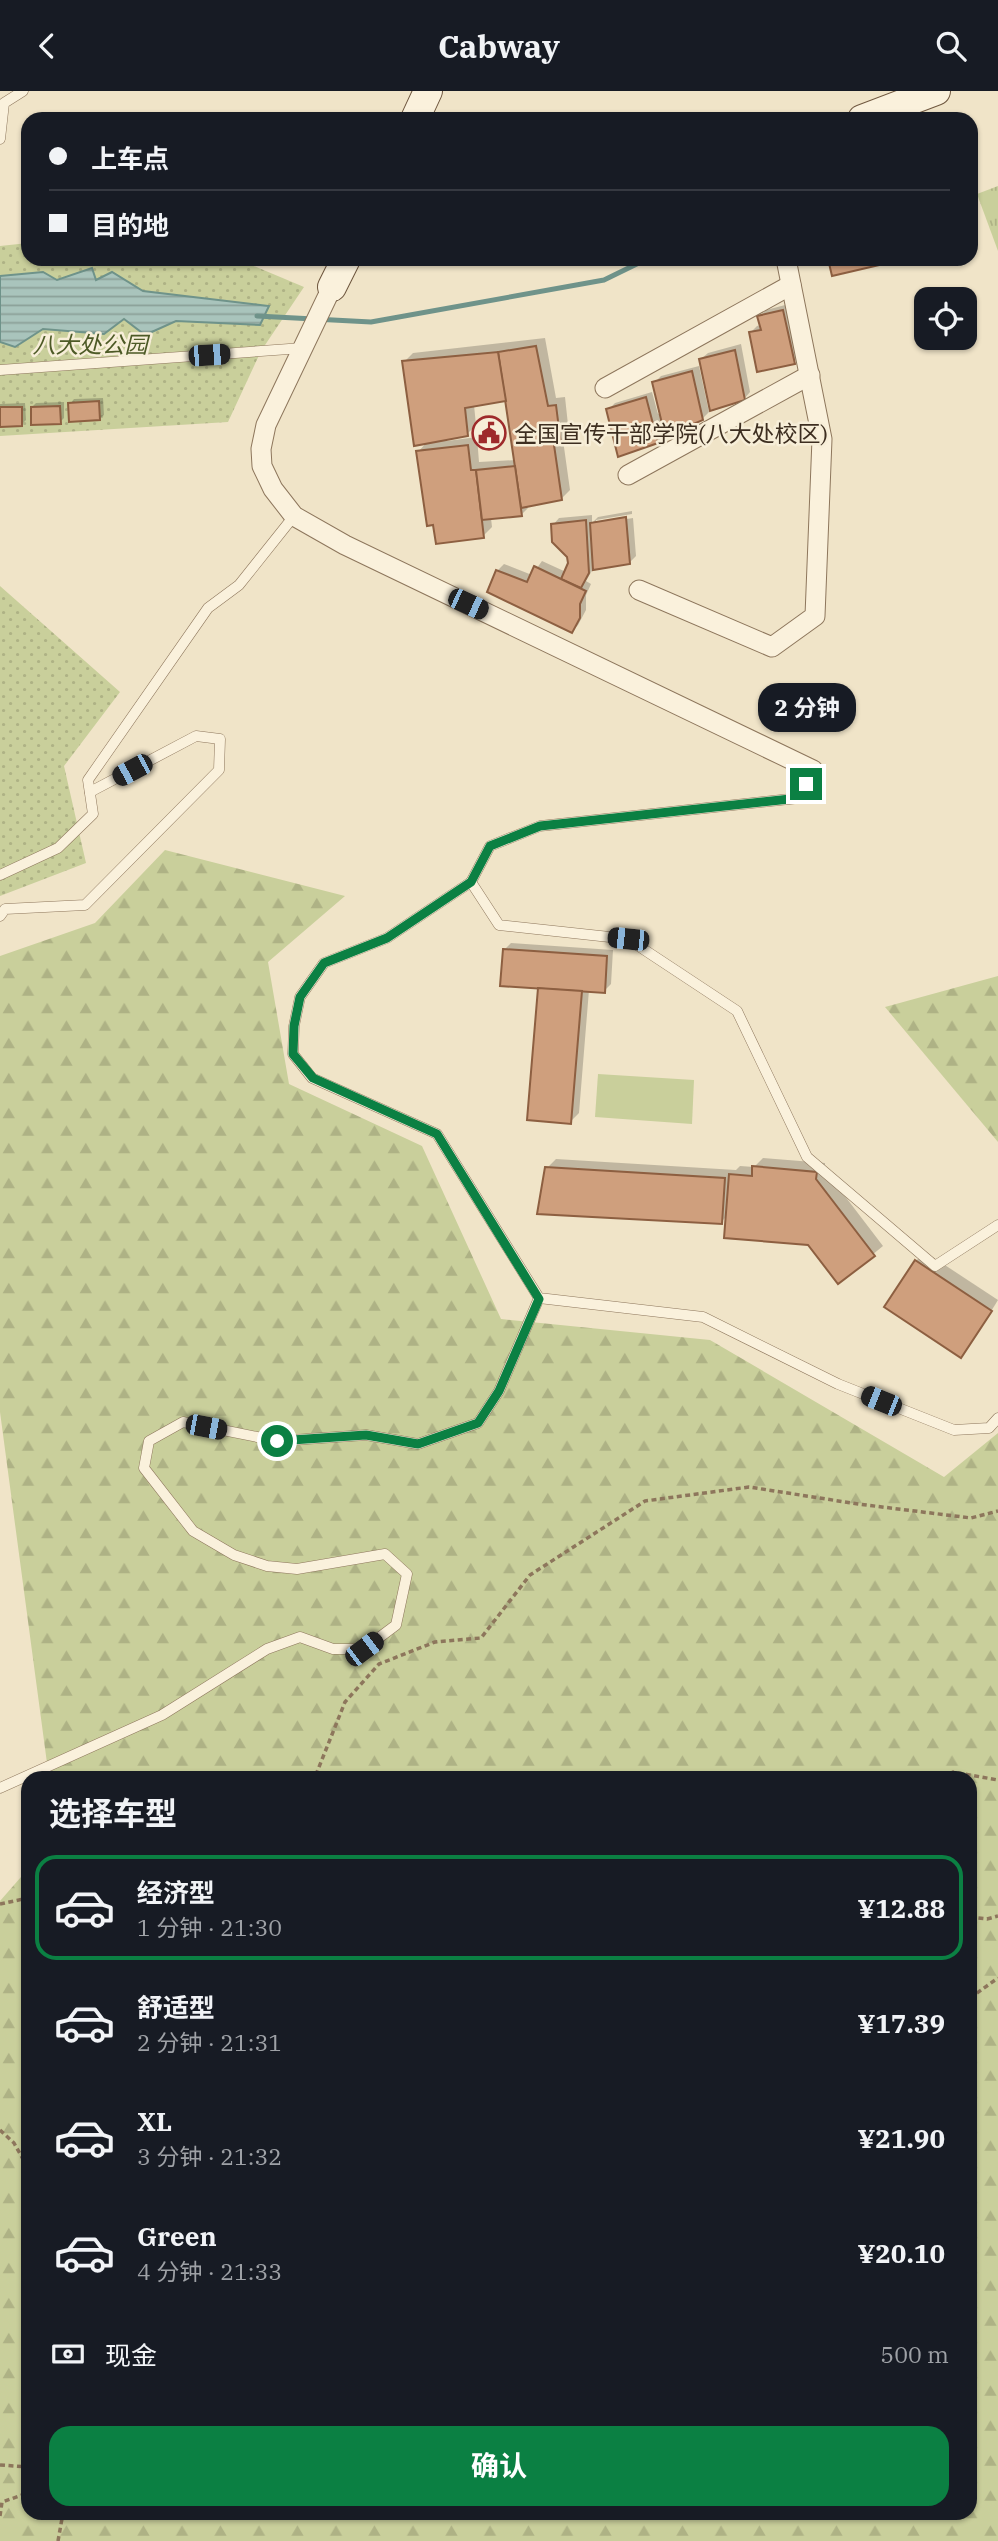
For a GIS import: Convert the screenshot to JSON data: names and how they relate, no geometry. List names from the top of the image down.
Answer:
{
  "parks": ["八大处公园"],
  "places": {
    "public building": ["全国宣传干部学院(八大处校区)"]
  },
  "page": {
    "header": "Cabway",
    "banner": ["上车点", "目的地"],
    "bubble": "2 分钟",
    "heading": "选择车型",
    "list": [
      {
        "name": "经济型",
        "note": "1 分钟 · 21:30",
        "value": "¥12.88"
      },
      {
        "name": "舒适型",
        "note": "2 分钟 · 21:31",
        "value": "¥17.39"
      },
      {
        "name": "XL",
        "note": "3 分钟 · 21:32",
        "value": "¥21.90"
      },
      {
        "name": "Green",
        "note": "4 分钟 · 21:33",
        "value": "¥20.10"
      }
    ],
    "pay": ["现金", "500 m"],
    "buttons": "确认"
  }
}
